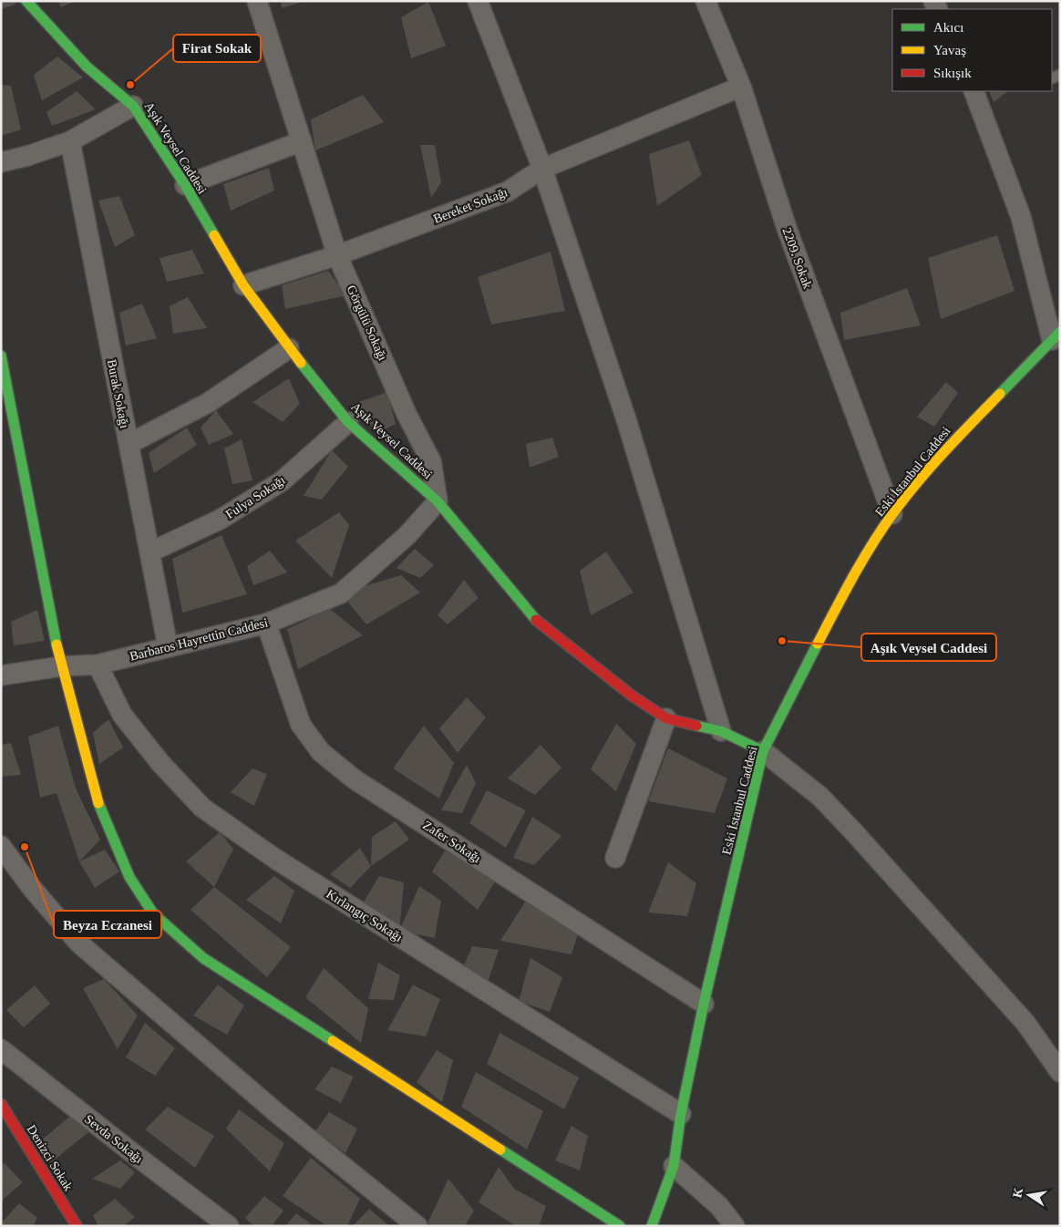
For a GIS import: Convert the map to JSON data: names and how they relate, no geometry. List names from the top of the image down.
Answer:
{
  "streets": {
    "street": [
      "Aşık Veysel Caddesi",
      "Bereket Sokağı",
      "2209. Sokak",
      "Görgülü Sokağı",
      "Burak Sokağı",
      "Eski İstanbul Caddesi",
      "Fulya Sokağı",
      "Barbaros Hayrettin Caddesi",
      "Zafer Sokağı",
      "Kırlangıç Sokağı",
      "Sevda Sokağı",
      "Denizci Sokak"
    ]
  },
  "crossings": [
    ["Aşık Veysel Caddesi", "Bereket Sokağı"],
    ["Aşık Veysel Caddesi", "Görgülü Sokağı"],
    ["Aşık Veysel Caddesi", "Eski İstanbul Caddesi"],
    ["Aşık Veysel Caddesi", "Fulya Sokağı"],
    ["Aşık Veysel Caddesi", "Barbaros Hayrettin Caddesi"],
    ["Bereket Sokağı", "2209. Sokak"],
    ["Bereket Sokağı", "Görgülü Sokağı"],
    ["2209. Sokak", "Eski İstanbul Caddesi"],
    ["Görgülü Sokağı", "Barbaros Hayrettin Caddesi"],
    ["Burak Sokağı", "Fulya Sokağı"],
    ["Burak Sokağı", "Barbaros Hayrettin Caddesi"],
    ["Eski İstanbul Caddesi", "Zafer Sokağı"],
    ["Eski İstanbul Caddesi", "Kırlangıç Sokağı"],
    ["Barbaros Hayrettin Caddesi", "Zafer Sokağı"],
    ["Barbaros Hayrettin Caddesi", "Kırlangıç Sokağı"]
  ],
  "places": ["Firat Sokak", "Aşık Veysel Caddesi", "Beyza Eczanesi"],
  "legend": ["Akıcı", "Yavaş", "Sıkışık"],
  "north": "left"
}
